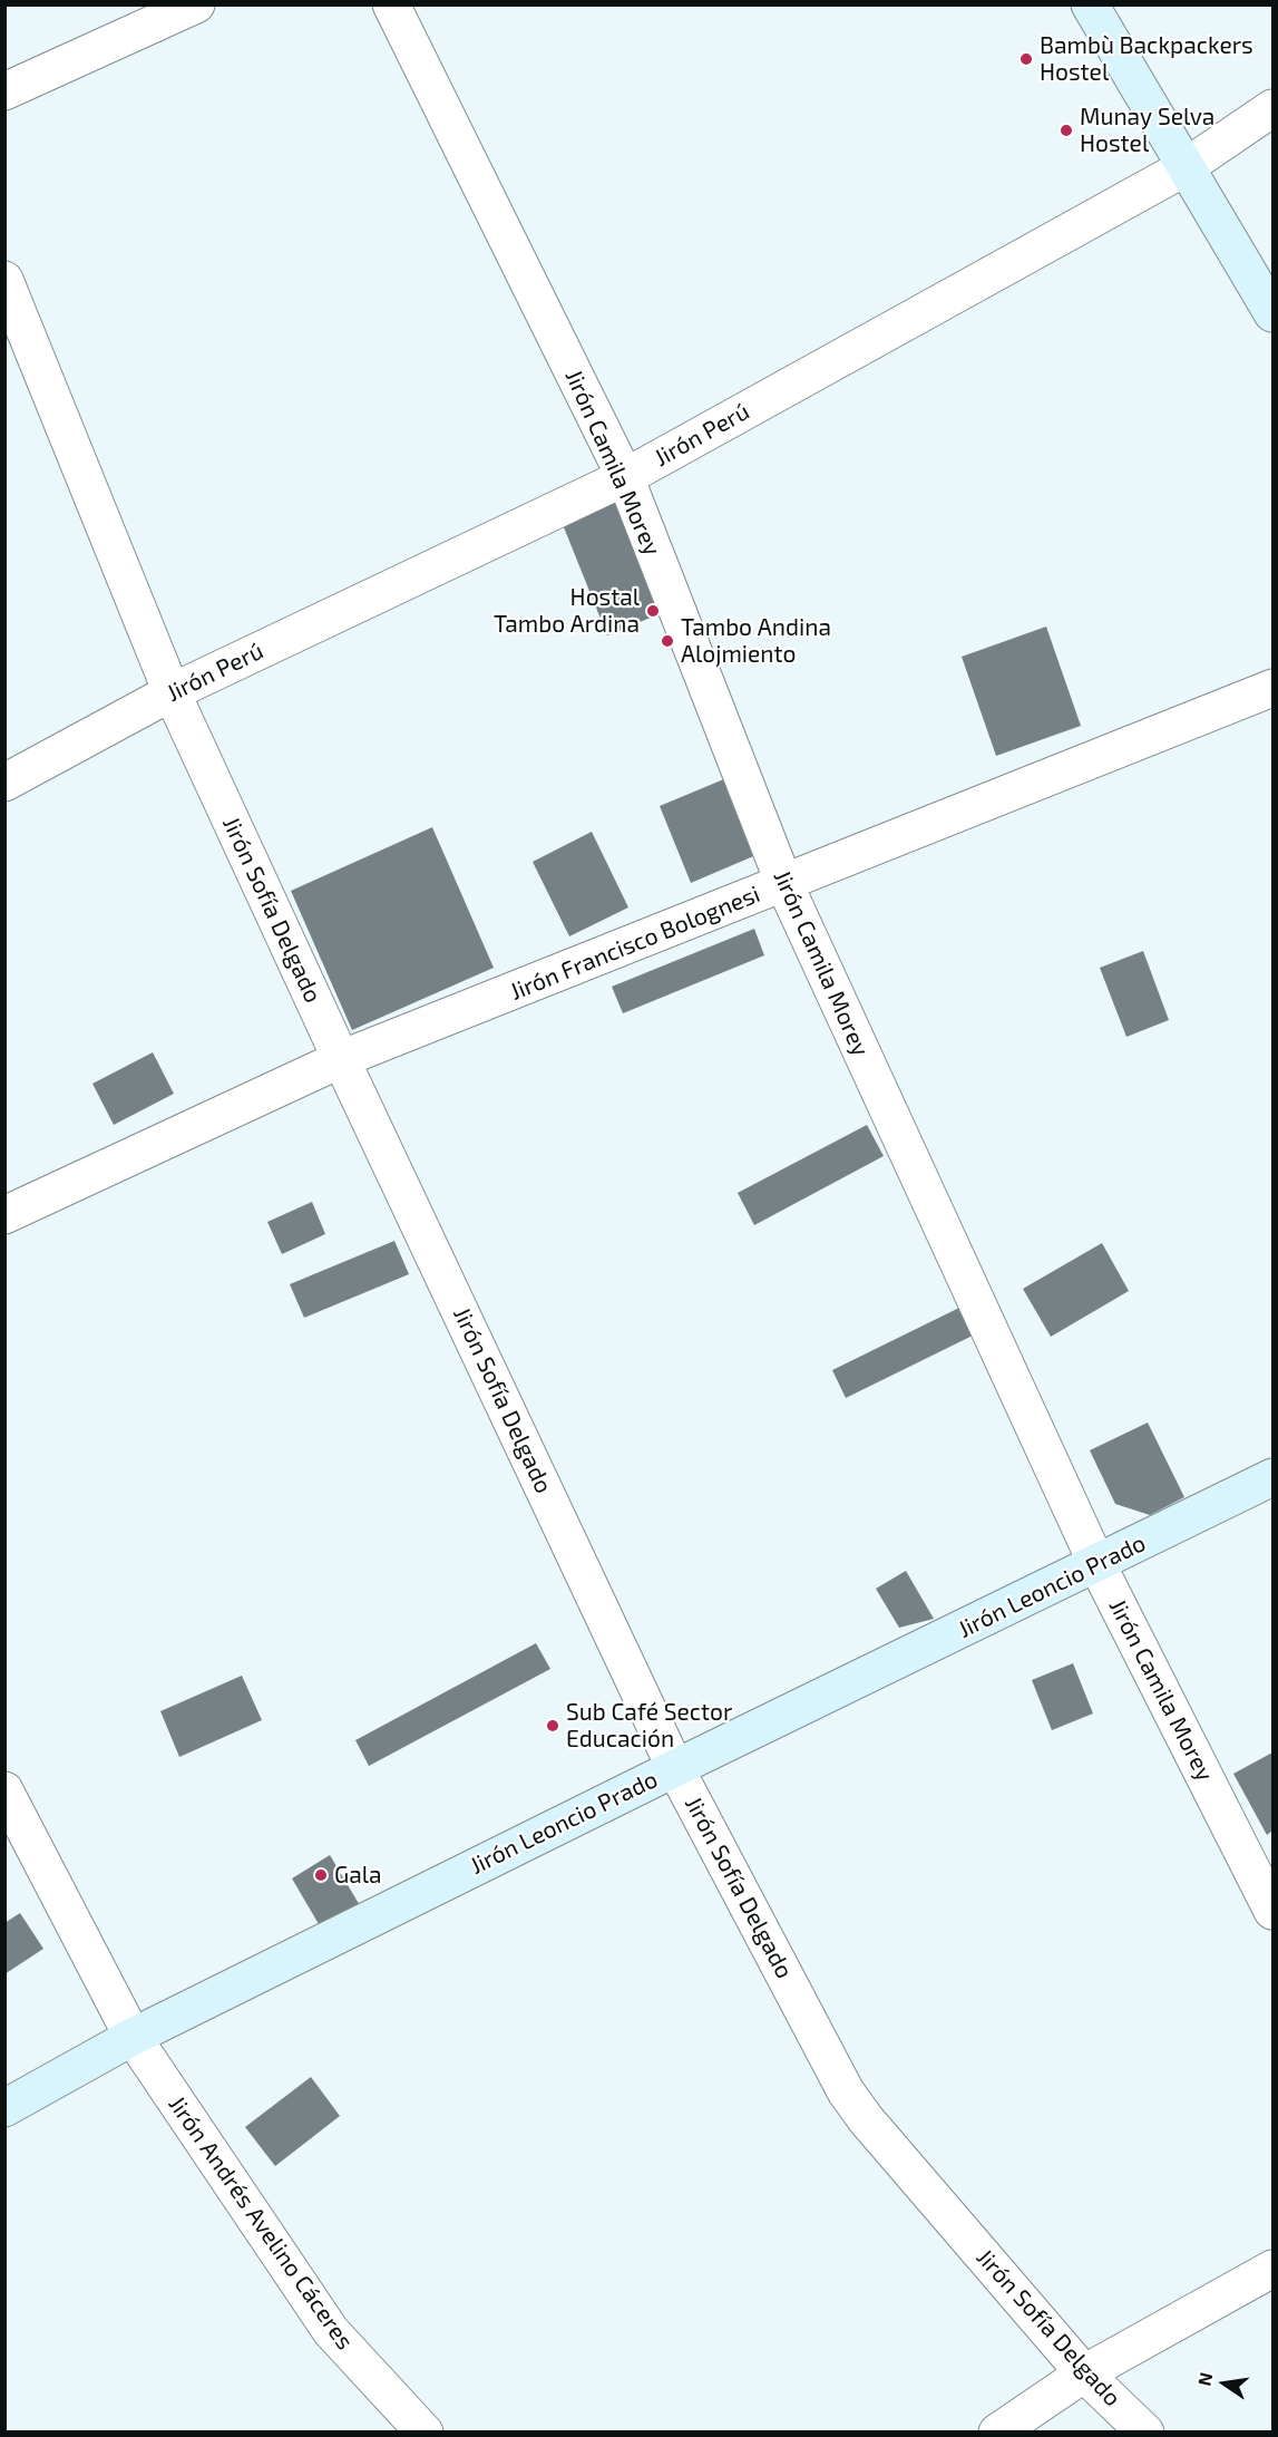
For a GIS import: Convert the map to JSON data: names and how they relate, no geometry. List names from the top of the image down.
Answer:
{
  "streets": {
    "street": [
      "Jirón Perú",
      "Jirón Camila Morey",
      "Jirón Sofía Delgado",
      "Jirón Francisco Bolognesi",
      "Jirón Leoncio Prado",
      "Jirón Andrés Avelino Cáceres"
    ]
  },
  "crossings": [
    ["Jirón Perú", "Jirón Camila Morey"],
    ["Jirón Perú", "Jirón Sofía Delgado"],
    ["Jirón Camila Morey", "Jirón Francisco Bolognesi"],
    ["Jirón Camila Morey", "Jirón Leoncio Prado"],
    ["Jirón Sofía Delgado", "Jirón Francisco Bolognesi"],
    ["Jirón Sofía Delgado", "Jirón Leoncio Prado"],
    ["Jirón Leoncio Prado", "Jirón Andrés Avelino Cáceres"]
  ],
  "places": [
    "Bambù Backpackers Hostel",
    "Munay Selva Hostel",
    "Hostal Tambo Ardina",
    "Tambo Andina Alojmiento",
    "Sub Café Sector Educación",
    "Gala"
  ],
  "north": "left"
}
